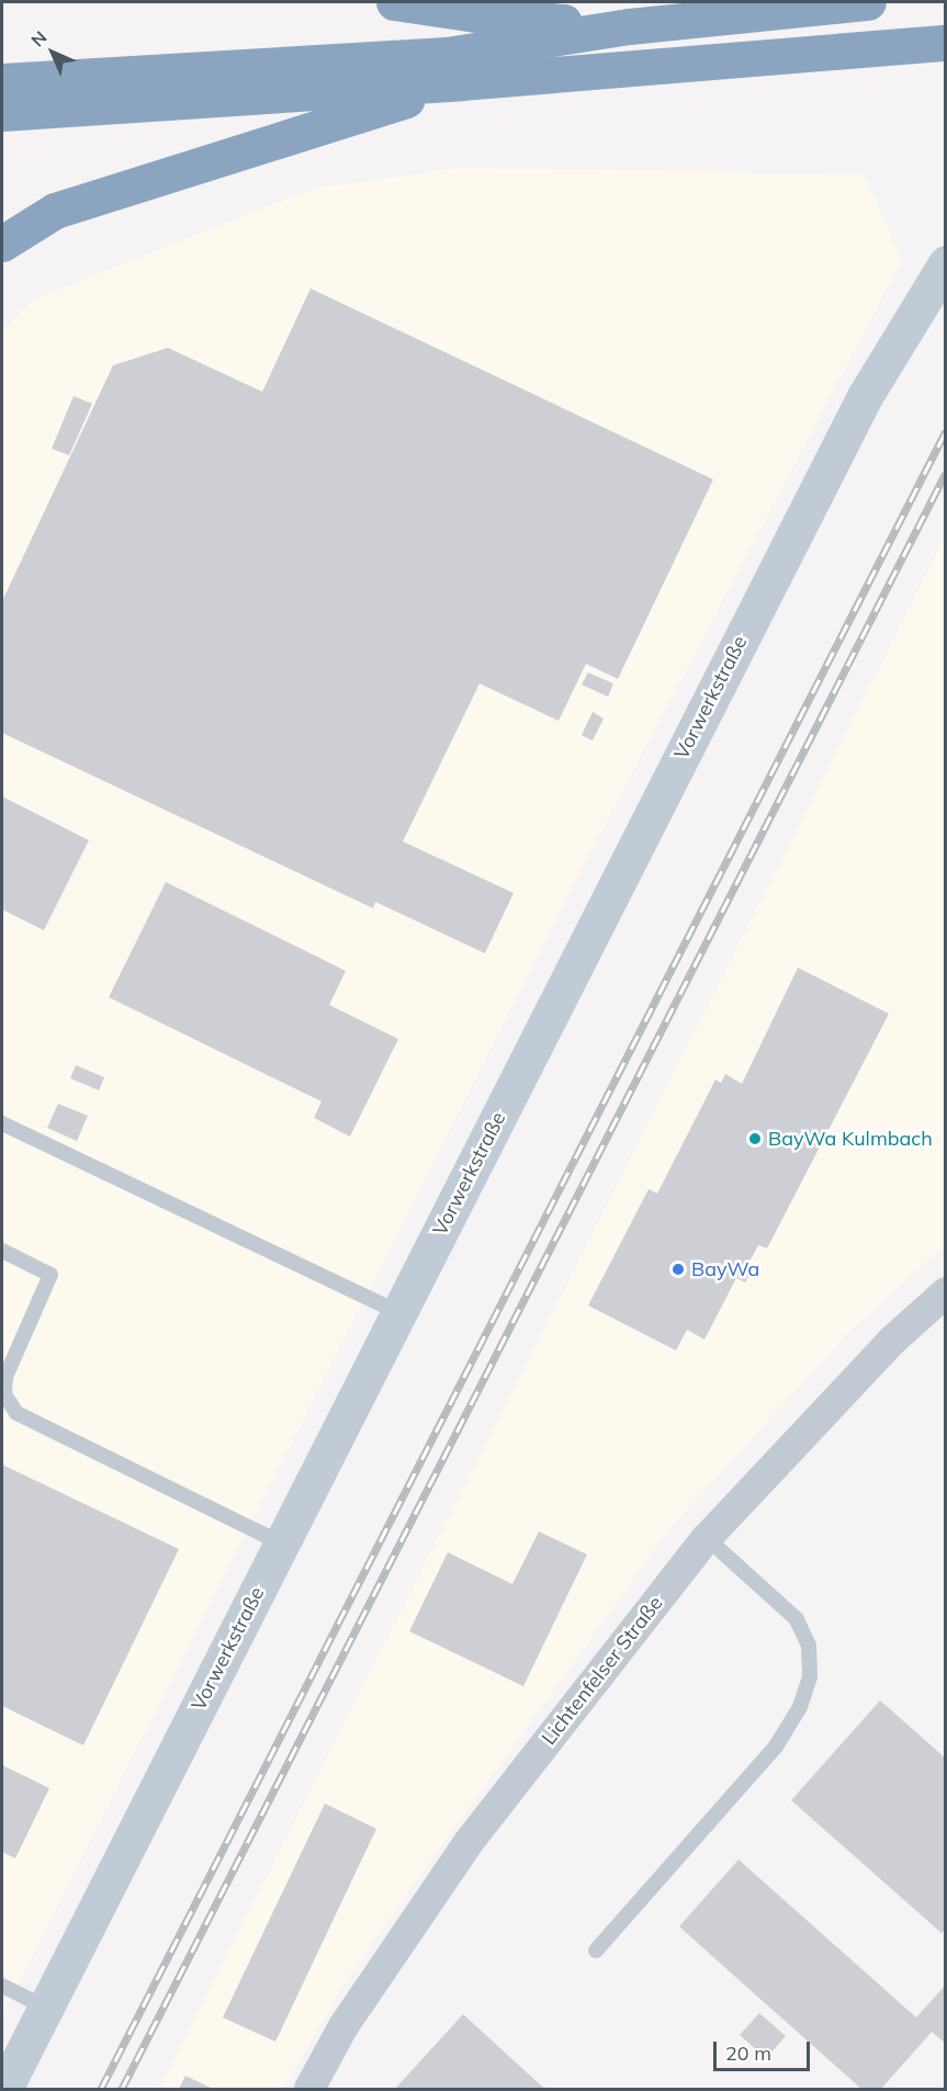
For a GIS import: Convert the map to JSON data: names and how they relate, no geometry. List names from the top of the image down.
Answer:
{
  "streets": {
    "street": ["Vorwerkstraße", "Lichtenfelser Straße"]
  },
  "places": ["BayWa Kulmbach", "BayWa"],
  "scale_bar": "20 m",
  "north": "top left"
}
